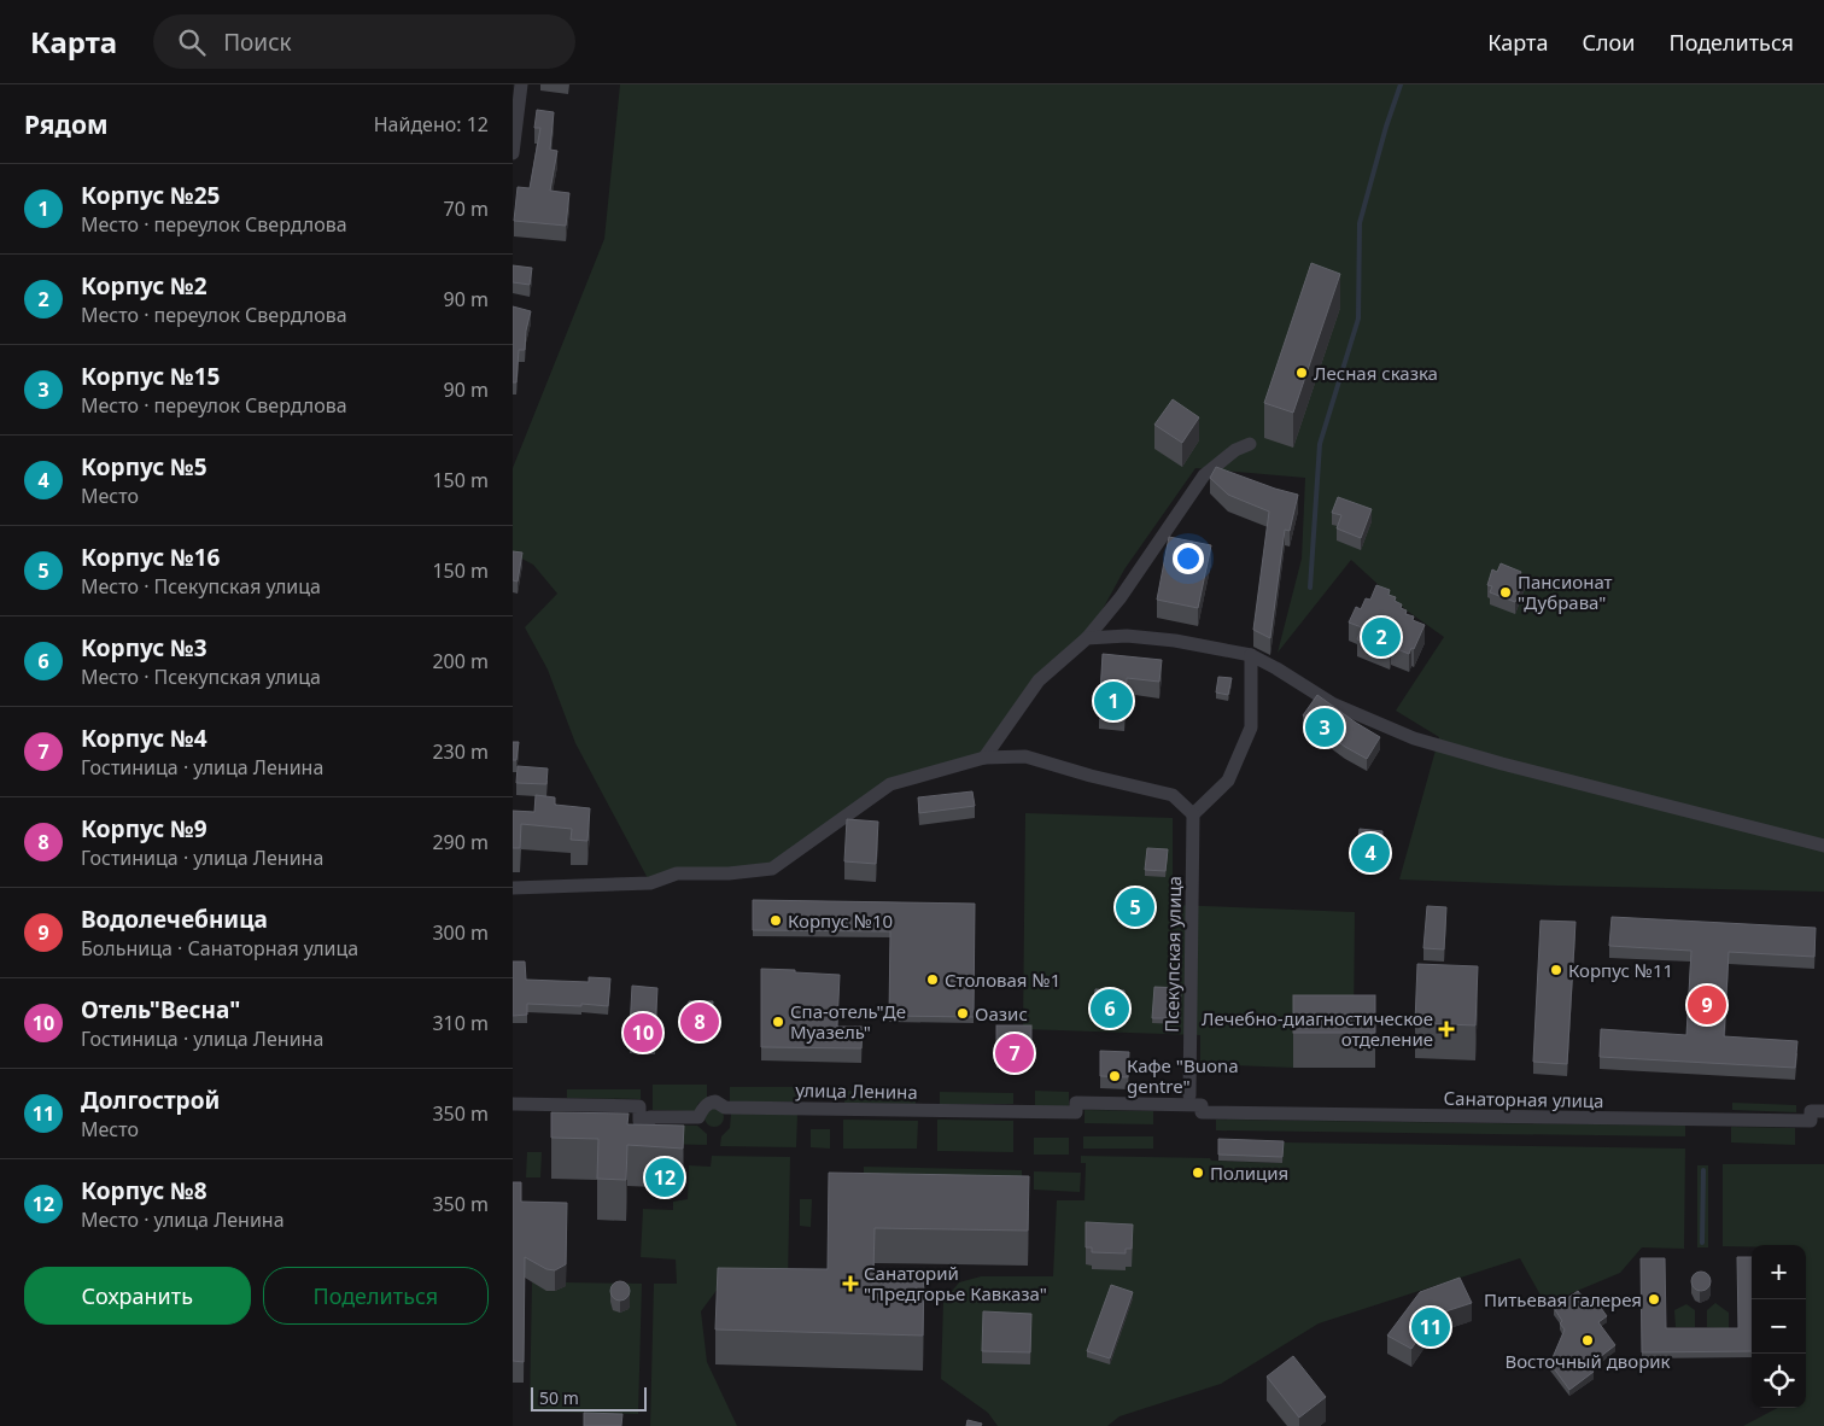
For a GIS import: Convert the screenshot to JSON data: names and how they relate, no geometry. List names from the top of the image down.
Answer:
{
  "streets": {
    "street": ["Псекупская улица", "улица Ленина", "Санаторная улица"]
  },
  "crossings": [
    ["улица Ленина", "Санаторная улица"]
  ],
  "places": {
    "other": [
      "Лесная сказка",
      "Пансионат \"Дубрава\"",
      "Корпус №10",
      "Корпус №11",
      "Столовая №1",
      "Оазис",
      "Спа-отель\"Де Муазель\"",
      "Кафе \"Buona gentre\"",
      "Полиция",
      "Питьевая галерея",
      "Восточный дворик"
    ],
    "health": ["Лечебно-диагностическое отделение", "Санаторий \"Предгорье Кавказа\""]
  },
  "scale_bar": "50 m",
  "page": {
    "header": "Карта",
    "search": "Поиск",
    "nav": ["Карта", "Слои", "Поделиться"],
    "heading": ["Рядом", "Найдено: 12"],
    "list": [
      {
        "mark": "1",
        "name": "Корпус №25",
        "note": "Место · переулок Свердлова",
        "value": "70 m"
      },
      {
        "mark": "2",
        "name": "Корпус №2",
        "note": "Место · переулок Свердлова",
        "value": "90 m"
      },
      {
        "mark": "3",
        "name": "Корпус №15",
        "note": "Место · переулок Свердлова",
        "value": "90 m"
      },
      {
        "mark": "4",
        "name": "Корпус №5",
        "note": "Место",
        "value": "150 m"
      },
      {
        "mark": "5",
        "name": "Корпус №16",
        "note": "Место · Псекупская улица",
        "value": "150 m"
      },
      {
        "mark": "6",
        "name": "Корпус №3",
        "note": "Место · Псекупская улица",
        "value": "200 m"
      },
      {
        "mark": "7",
        "name": "Корпус №4",
        "note": "Гостиница · улица Ленина",
        "value": "230 m"
      },
      {
        "mark": "8",
        "name": "Корпус №9",
        "note": "Гостиница · улица Ленина",
        "value": "290 m"
      },
      {
        "mark": "9",
        "name": "Водолечебница",
        "note": "Больница · Санаторная улица",
        "value": "300 m"
      },
      {
        "mark": "10",
        "name": "Отель\"Весна\"",
        "note": "Гостиница · улица Ленина",
        "value": "310 m"
      },
      {
        "mark": "11",
        "name": "Долгострой",
        "note": "Место",
        "value": "350 m"
      },
      {
        "mark": "12",
        "name": "Корпус №8",
        "note": "Место · улица Ленина",
        "value": "350 m"
      }
    ],
    "pins": [
      "2",
      "1",
      "3",
      "4",
      "5",
      "9",
      "6",
      "8",
      "10",
      "7",
      "12",
      "11"
    ],
    "map_buttons": ["+", "−"],
    "buttons": ["Сохранить", "Поделиться"],
    "scale": "50 m"
  }
}
